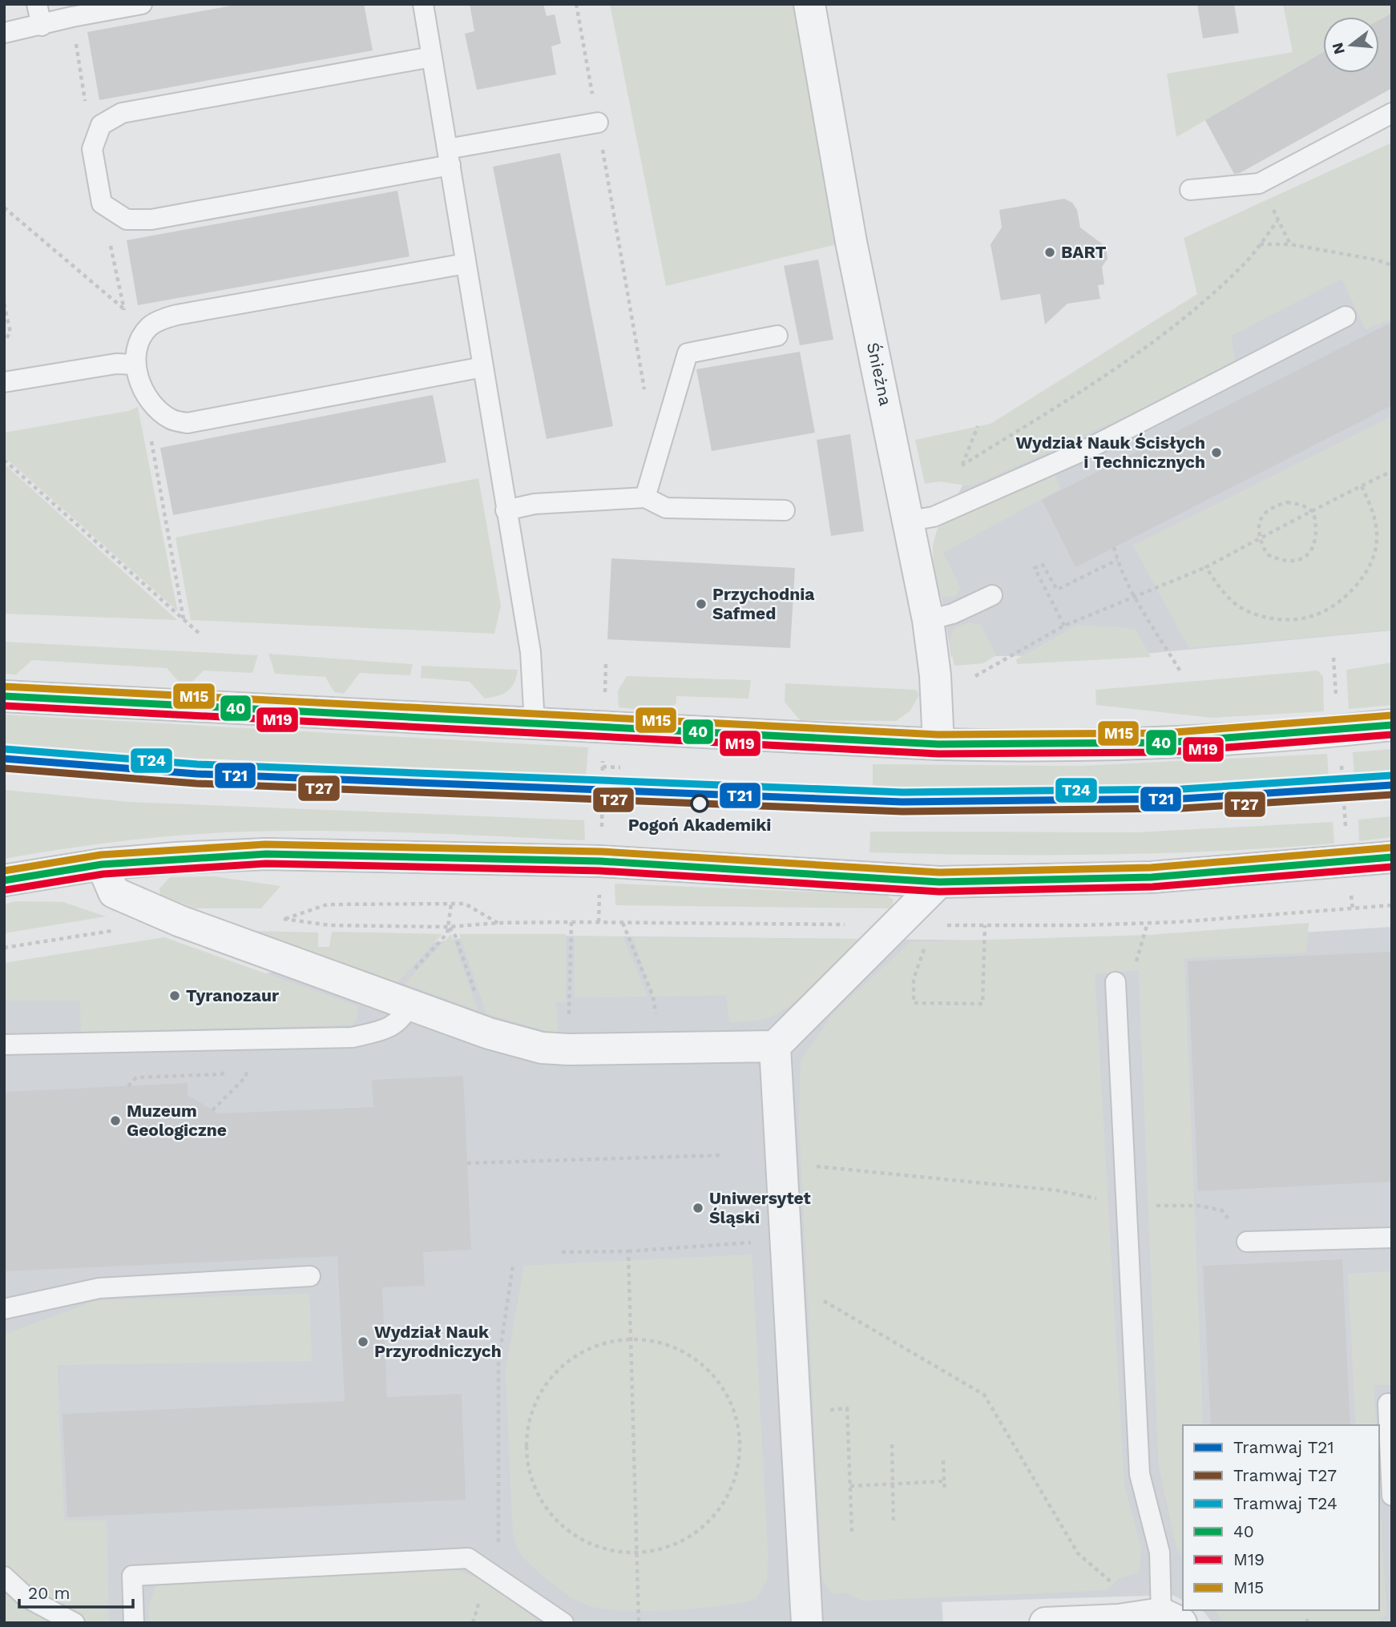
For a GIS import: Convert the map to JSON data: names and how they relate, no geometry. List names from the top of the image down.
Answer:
{
  "streets": {
    "street": ["Śnieżna"]
  },
  "places": [
    "BART",
    "Wydział Nauk Ścisłych i Technicznych",
    "Przychodnia Safmed",
    "Pogoń Akademiki",
    "Tyranozaur",
    "Muzeum Geologiczne",
    "Uniwersytet Śląski",
    "Wydział Nauk Przyrodniczych"
  ],
  "lines": [
    "transit line M15",
    "transit line 40",
    "transit line M19",
    "tram line T24",
    "tram line T21",
    "tram line T27"
  ],
  "legend": [
    "Tramwaj T21",
    "Tramwaj T27",
    "Tramwaj T24",
    "40",
    "M19",
    "M15"
  ],
  "scale_bar": "20 m",
  "north": "left"
}
